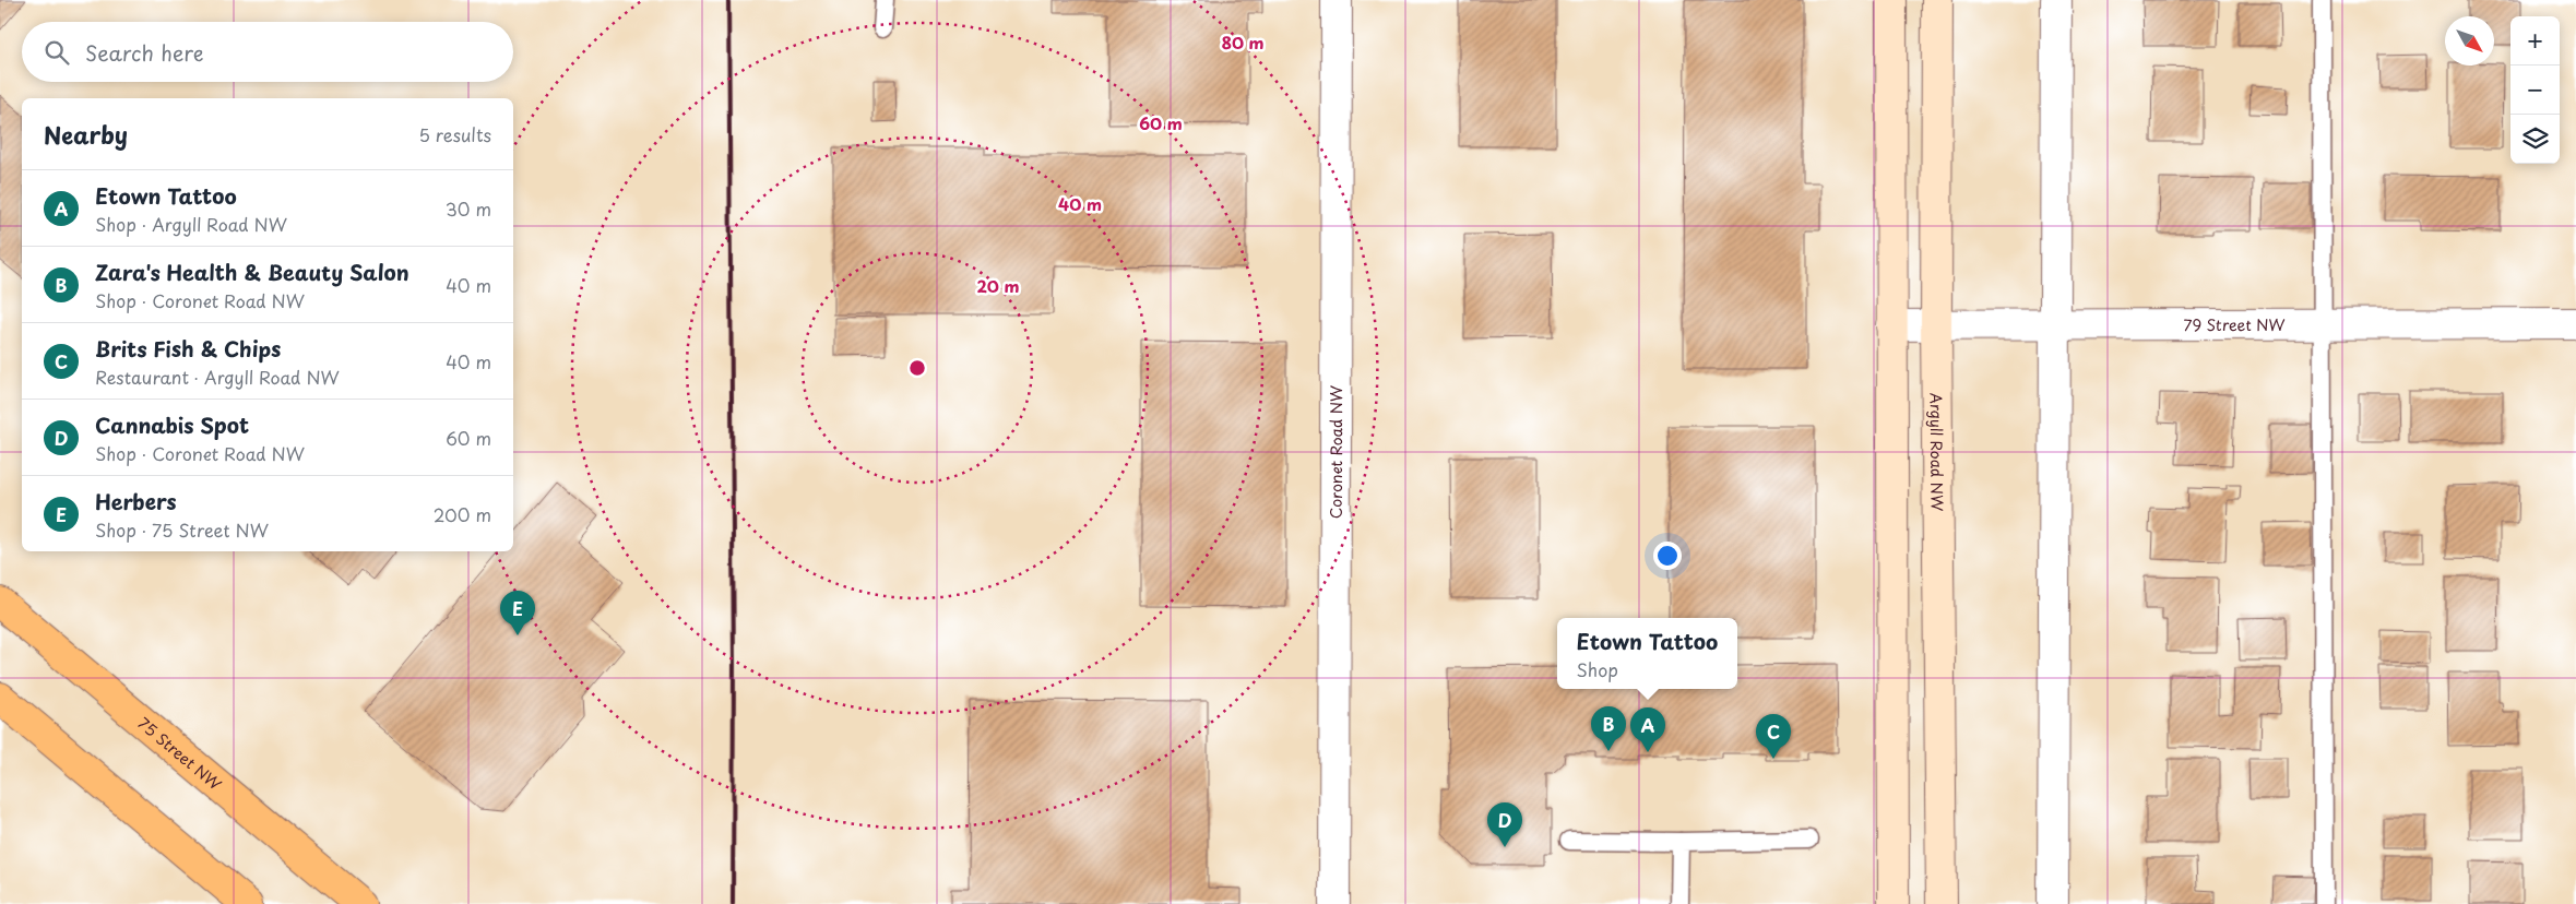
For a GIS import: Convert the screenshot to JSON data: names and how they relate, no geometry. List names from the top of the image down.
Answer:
{
  "streets": {
    "main road": ["Argyll Road NW", "75 Street NW"],
    "street": ["79 Street NW", "Coronet Road NW"]
  },
  "crossings": [
    ["79 Street NW", "Argyll Road NW"]
  ],
  "north": "bottom right",
  "page": {
    "map_buttons": ["+", "−"],
    "search": "Search here",
    "heading": ["Nearby", "5 results"],
    "list": [
      {
        "mark": "A",
        "name": "Etown Tattoo",
        "note": "Shop · Argyll Road NW",
        "value": "30 m"
      },
      {
        "mark": "B",
        "name": "Zara's Health & Beauty Salon",
        "note": "Shop · Coronet Road NW",
        "value": "40 m"
      },
      {
        "mark": "C",
        "name": "Brits Fish & Chips",
        "note": "Restaurant · Argyll Road NW",
        "value": "40 m"
      },
      {
        "mark": "D",
        "name": "Cannabis Spot",
        "note": "Shop · Coronet Road NW",
        "value": "60 m"
      },
      {
        "mark": "E",
        "name": "Herbers",
        "note": "Shop · 75 Street NW",
        "value": "200 m"
      }
    ],
    "pins": [
      "E",
      "B",
      "A",
      "C",
      "D"
    ],
    "popup": ["Etown Tattoo", "Shop"]
  },
  "rings": [
    "80 m",
    "60 m",
    "40 m",
    "20 m"
  ]
}
